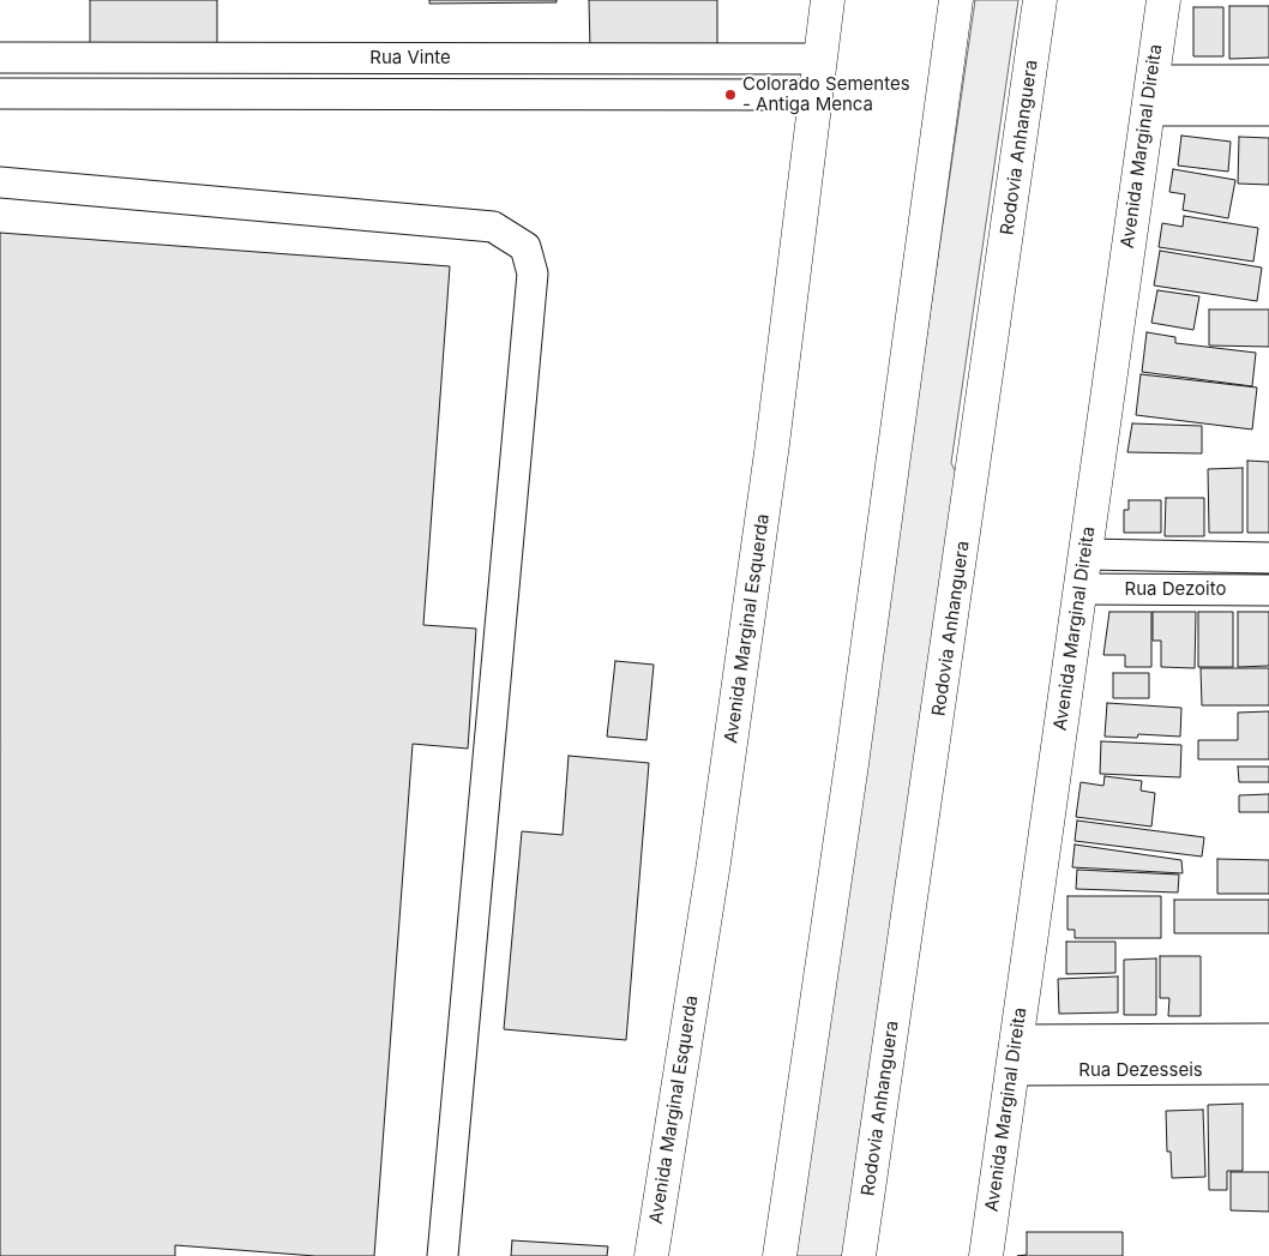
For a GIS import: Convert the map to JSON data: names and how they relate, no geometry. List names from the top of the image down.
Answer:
{
  "streets": {
    "main road": ["Avenida Marginal Direita", "Rodovia Anhanguera", "Avenida Marginal Esquerda"],
    "street": ["Rua Vinte", "Rua Dezoito", "Rua Dezesseis"]
  },
  "crossings": [
    ["Rua Vinte", "Avenida Marginal Esquerda"],
    ["Avenida Marginal Direita", "Rua Dezoito"],
    ["Avenida Marginal Direita", "Rua Dezesseis"]
  ],
  "places": ["Colorado Sementes - Antiga Menca"]
}
